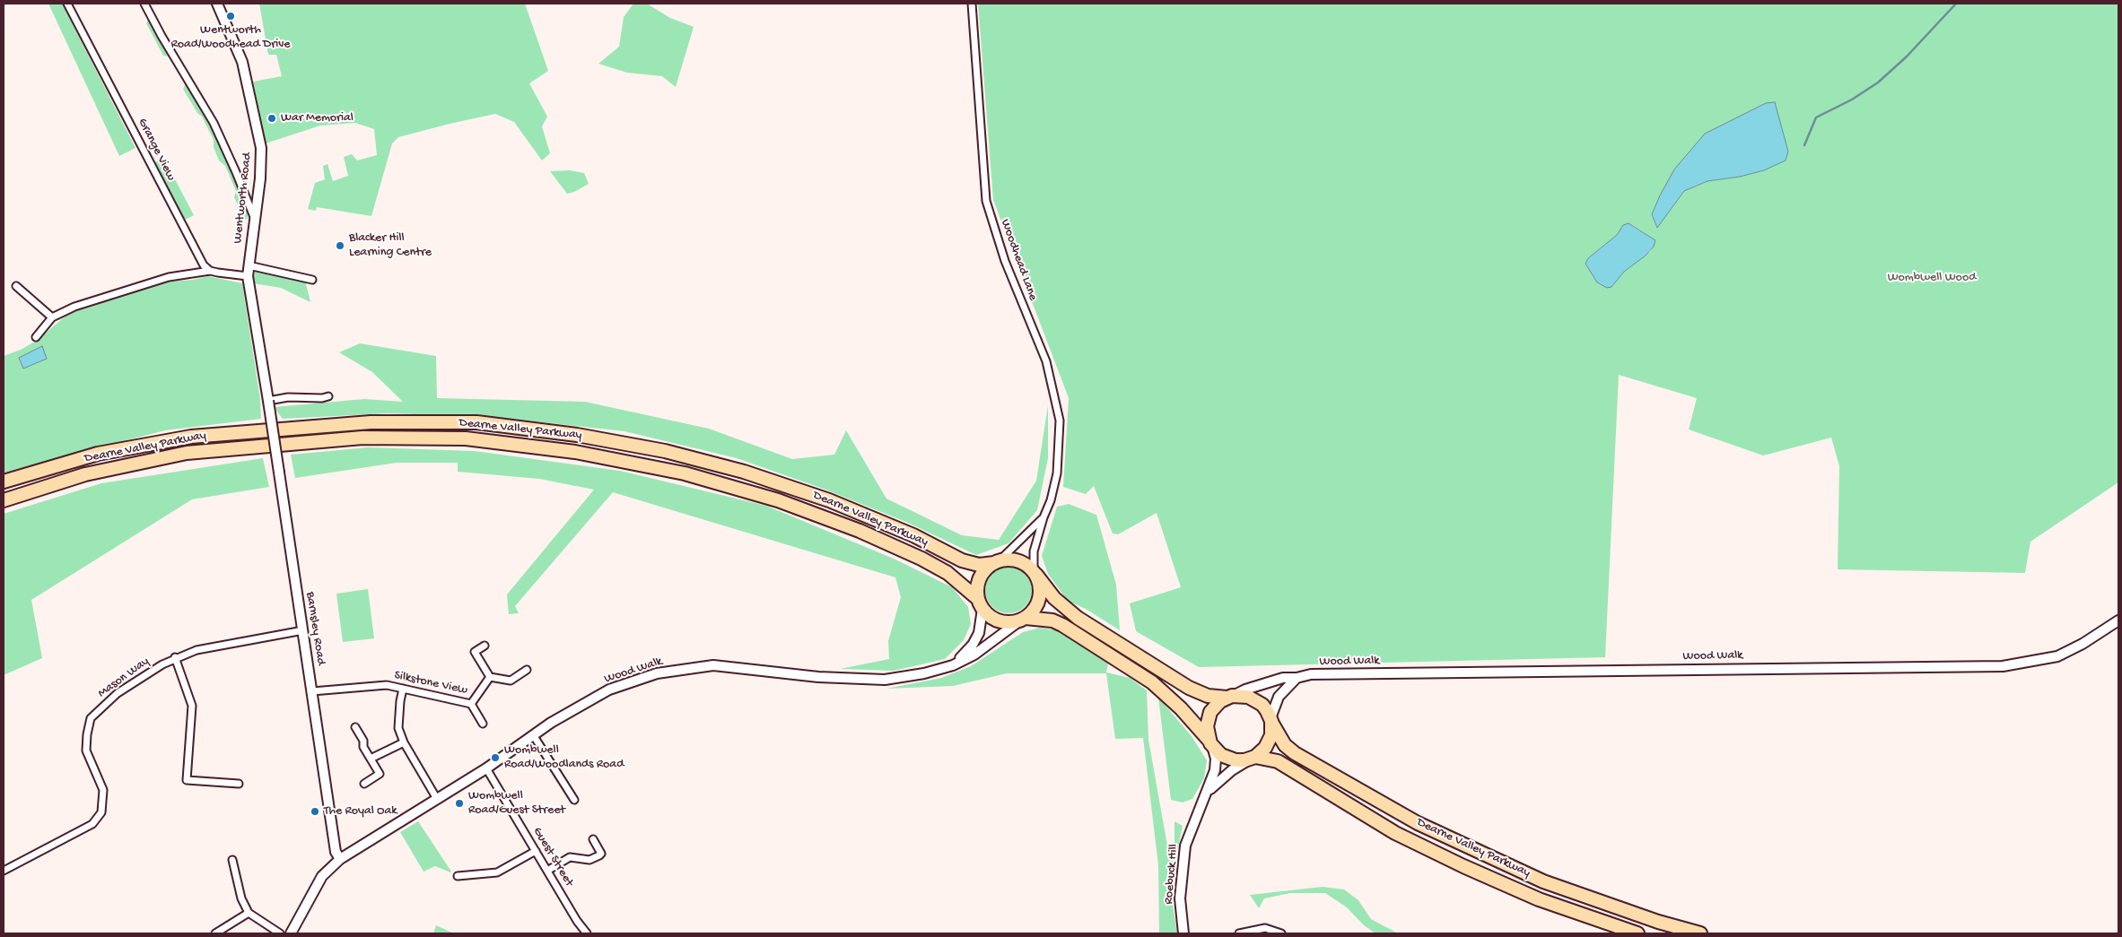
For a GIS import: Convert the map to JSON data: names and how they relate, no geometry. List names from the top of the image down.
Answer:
{
  "streets": {
    "highway": ["Dearne Valley Parkway"],
    "main road": [
      "Wentworth Road",
      "Barnsley Road",
      "Wood Walk",
      "Roebuck Hill"
    ],
    "street": [
      "Grange View",
      "Woodhead Lane",
      "Mason Way",
      "Silkstone View",
      "Guest Street"
    ]
  },
  "crossings": [
    ["Wentworth Road", "Barnsley Road"],
    ["Woodhead Lane", "Dearne Valley Parkway"],
    ["Woodhead Lane", "Wood Walk"],
    ["Dearne Valley Parkway", "Wood Walk"],
    ["Dearne Valley Parkway", "Roebuck Hill"],
    ["Barnsley Road", "Wood Walk"],
    ["Barnsley Road", "Mason Way"],
    ["Barnsley Road", "Silkstone View"],
    ["Wood Walk", "Guest Street"],
    ["Wood Walk", "Roebuck Hill"]
  ],
  "parks": ["Wombwell Wood"],
  "places": [
    "Wentworth Road/Woodhead Drive",
    "War Memorial",
    "Blacker Hill Learning Centre",
    "Wombwell Road/Woodlands Road",
    "Wombwell Road/Guest Street",
    "The Royal Oak"
  ]
}
